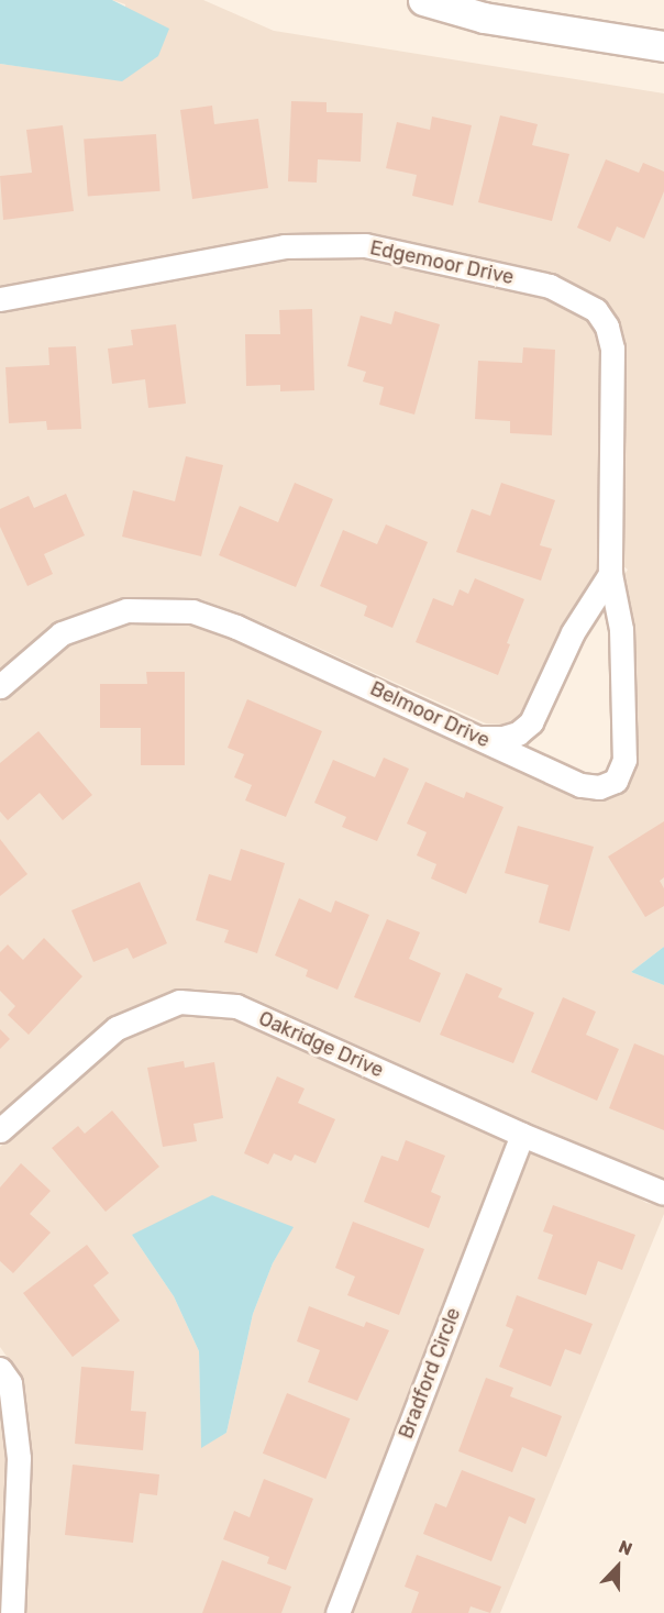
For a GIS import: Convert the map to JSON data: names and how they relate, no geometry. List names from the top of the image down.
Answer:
{
  "streets": {
    "street": [
      "Edgemoor Drive",
      "Belmoor Drive",
      "Oakridge Drive",
      "Bradford Circle"
    ]
  },
  "crossings": [
    ["Edgemoor Drive", "Belmoor Drive"],
    ["Oakridge Drive", "Bradford Circle"]
  ],
  "north": "top"
}
